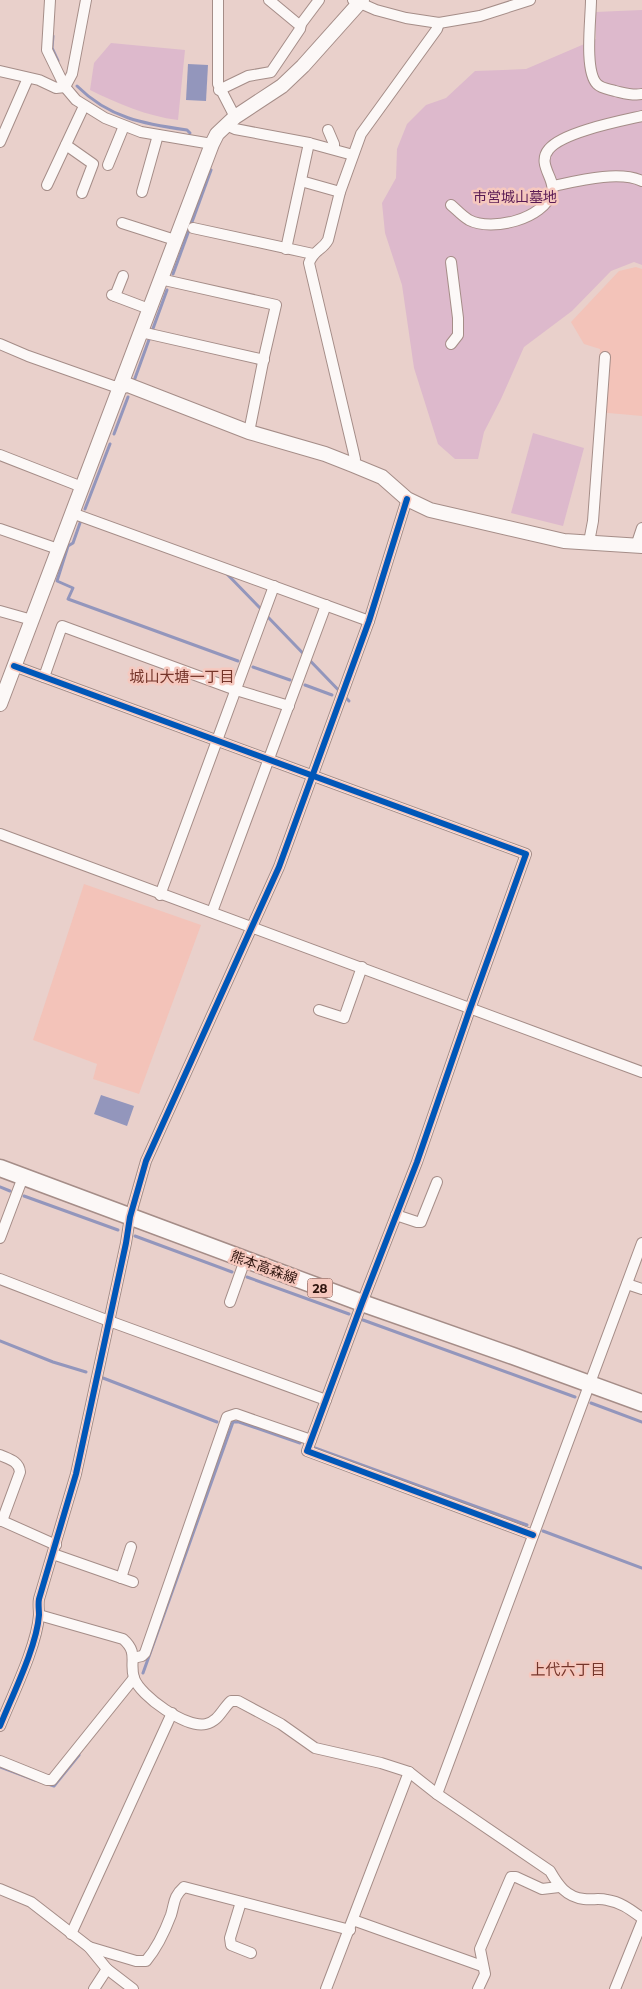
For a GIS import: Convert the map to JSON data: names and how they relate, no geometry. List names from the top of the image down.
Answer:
{
  "streets": {
    "main road": ["熊本高森線", "28"]
  },
  "districts": ["城山大塘一丁目", "上代六丁目"],
  "parks": ["市営城山墓地"]
}
